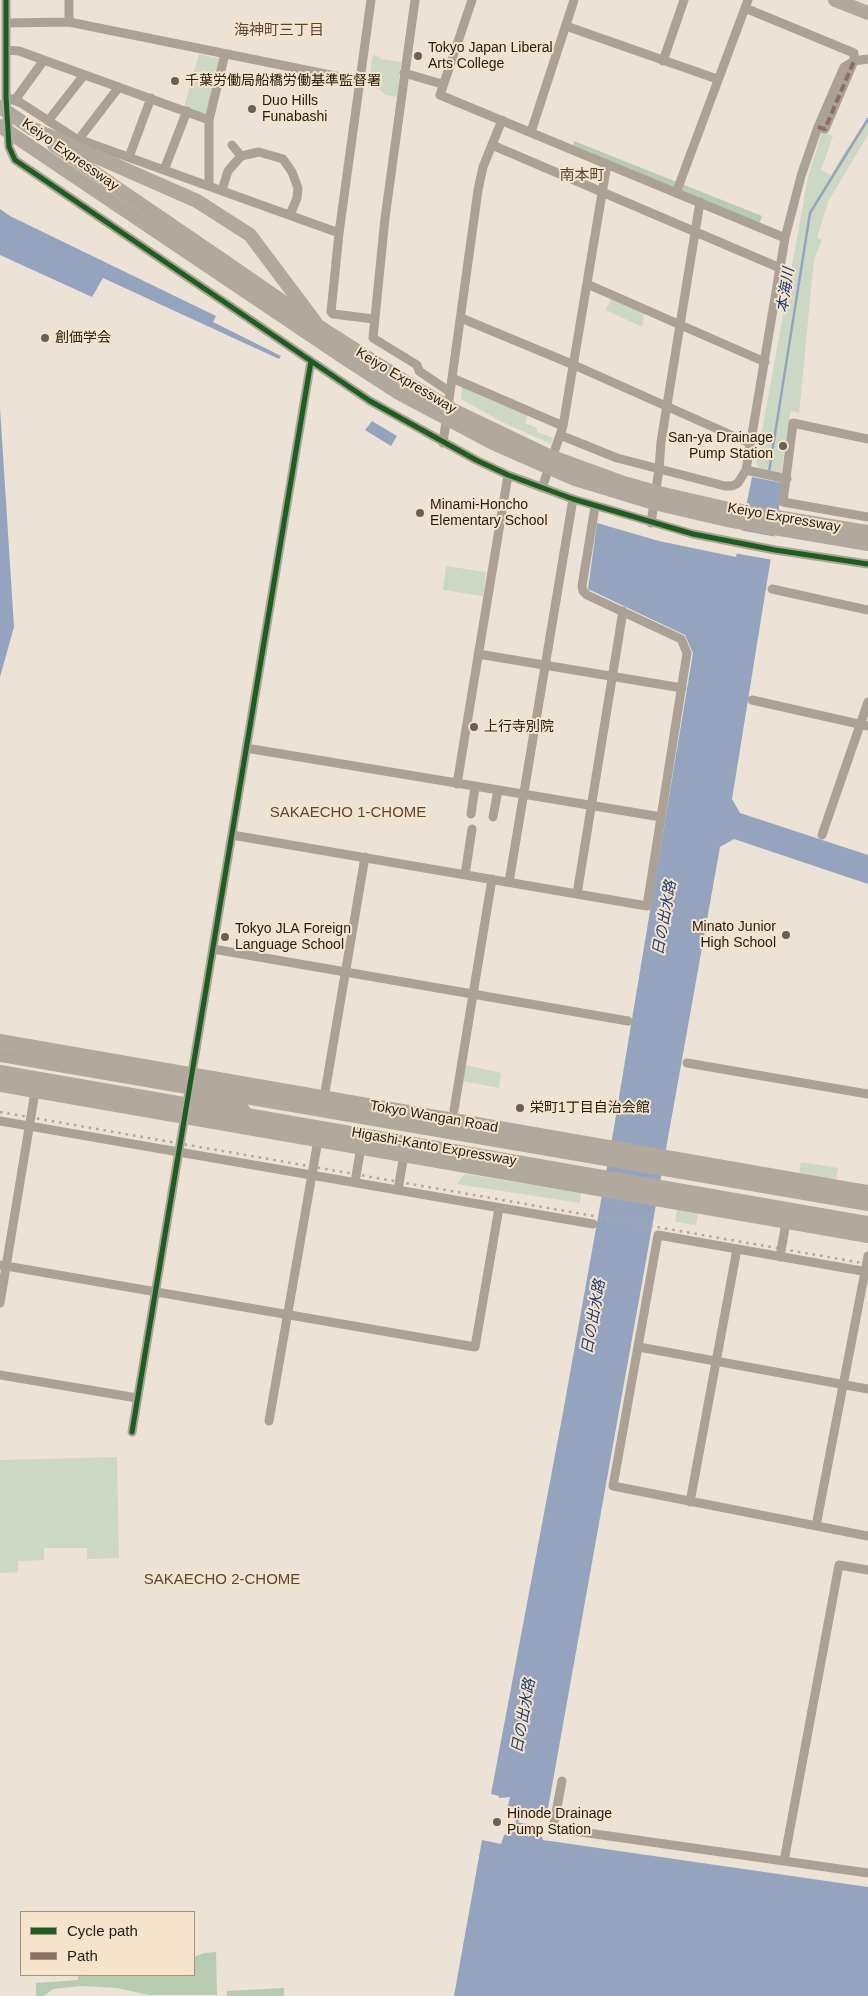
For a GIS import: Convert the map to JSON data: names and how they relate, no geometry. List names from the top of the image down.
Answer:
{
  "streets": {
    "highway": ["Keiyo Expressway", "Tokyo Wangan Road", "Higashi-Kanto Expressway"]
  },
  "districts": [
    "海神町三丁目",
    "南本町",
    "SAKAECHO 1-CHOME",
    "SAKAECHO 2-CHOME"
  ],
  "water": ["本海川", "日の出水路"],
  "places": [
    "Tokyo Japan Liberal Arts College",
    "千葉労働局船橋労働基準監督署",
    "Duo Hills Funabashi",
    "創価学会",
    "San-ya Drainage Pump Station",
    "Minami-Honcho Elementary School",
    "上行寺別院",
    "Minato Junior High School",
    "Tokyo JLA Foreign Language School",
    "栄町1丁目自治会館",
    "Hinode Drainage Pump Station"
  ],
  "legend": ["Cycle path", "Path"]
}
